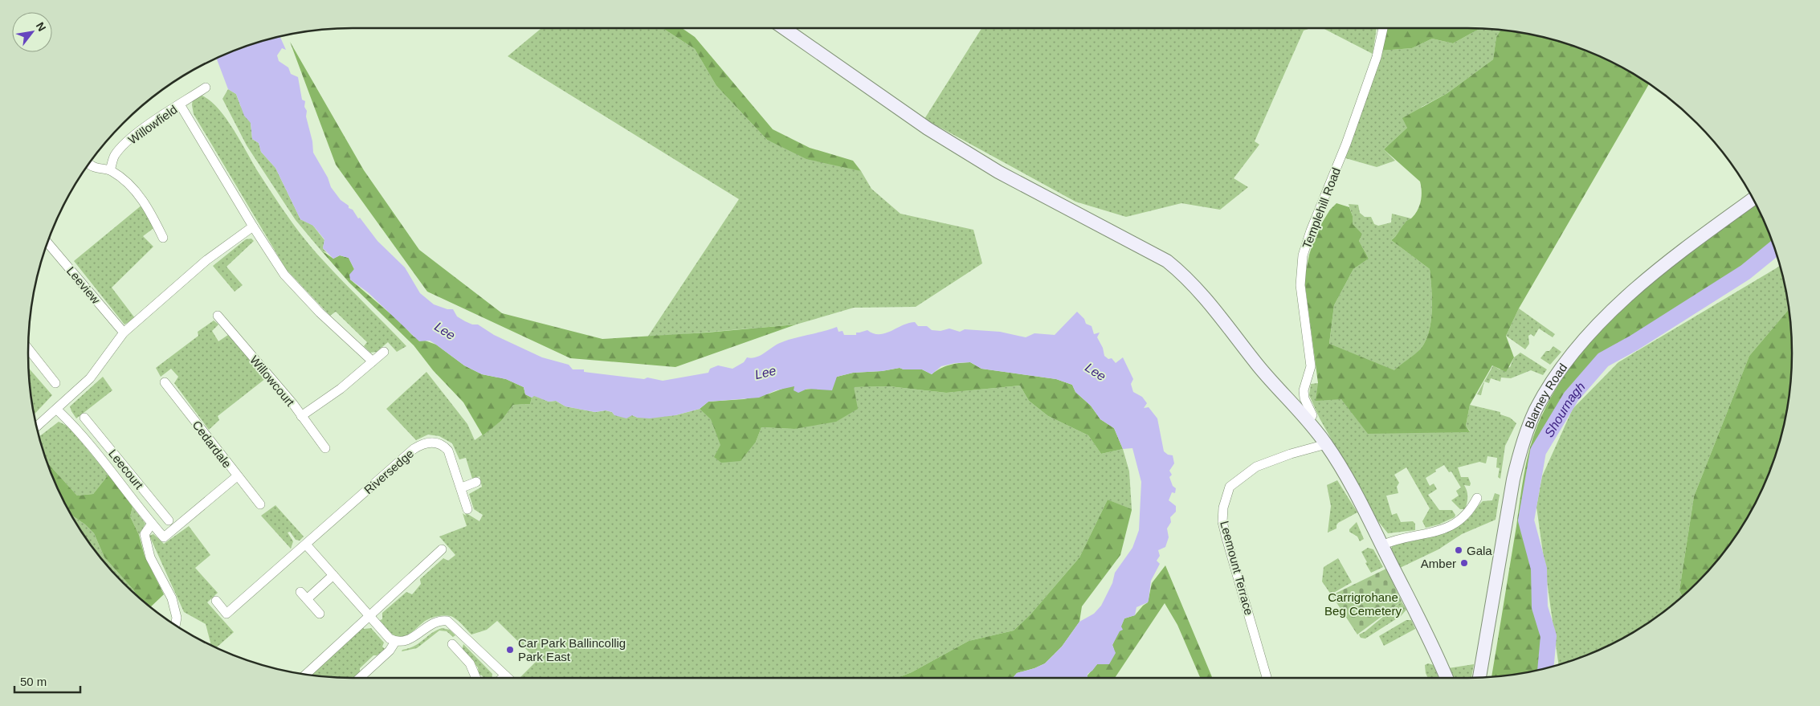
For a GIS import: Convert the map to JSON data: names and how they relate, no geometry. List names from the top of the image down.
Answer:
{
  "streets": {
    "main road": ["Blarney Road"],
    "street": [
      "Willowfield",
      "Templehill Road",
      "Leeview",
      "Willowcourt",
      "Cedardale",
      "Leecourt",
      "Riversedge",
      "Leemount Terrace"
    ]
  },
  "water": ["Lee", "Shournagh"],
  "parks": ["Carrigrohane Beg Cemetery"],
  "places": ["Gala", "Amber", "Car Park Ballincollig Park East"],
  "scale_bar": "50 m",
  "north": "top right"
}
